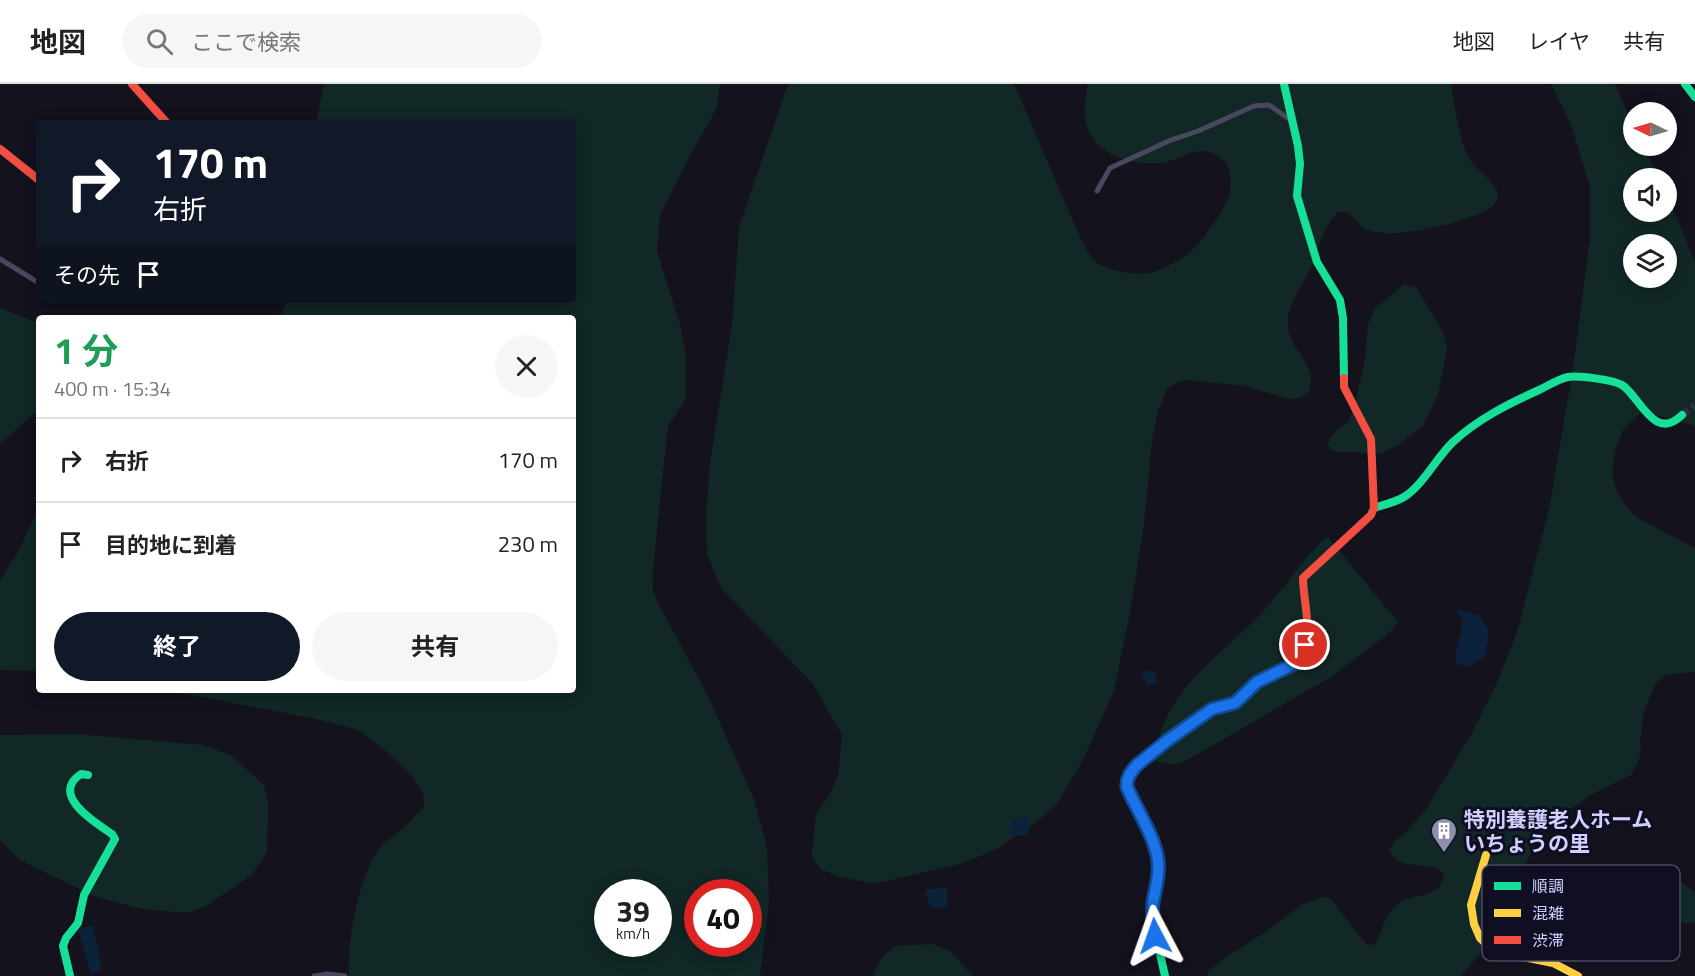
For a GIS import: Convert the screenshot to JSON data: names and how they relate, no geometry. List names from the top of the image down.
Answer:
{
  "places": {
    "building": ["特別養護老人ホーム いちょうの里"]
  },
  "legend": ["順調", "混雑", "渋滞"],
  "north": "left",
  "page": {
    "header": "地図",
    "search": "ここで検索",
    "nav": ["地図", "レイヤ", "共有"],
    "turn": ["170 m", "右折"],
    "then": "その先",
    "heading": ["1 分", "400 m · 15:34"],
    "list": [
      {
        "name": "右折",
        "value": "170 m"
      },
      {
        "name": "目的地に到着",
        "value": "230 m"
      }
    ],
    "buttons": ["終了", "共有"],
    "speed": "39 km/h",
    "limit": "40"
  }
}
